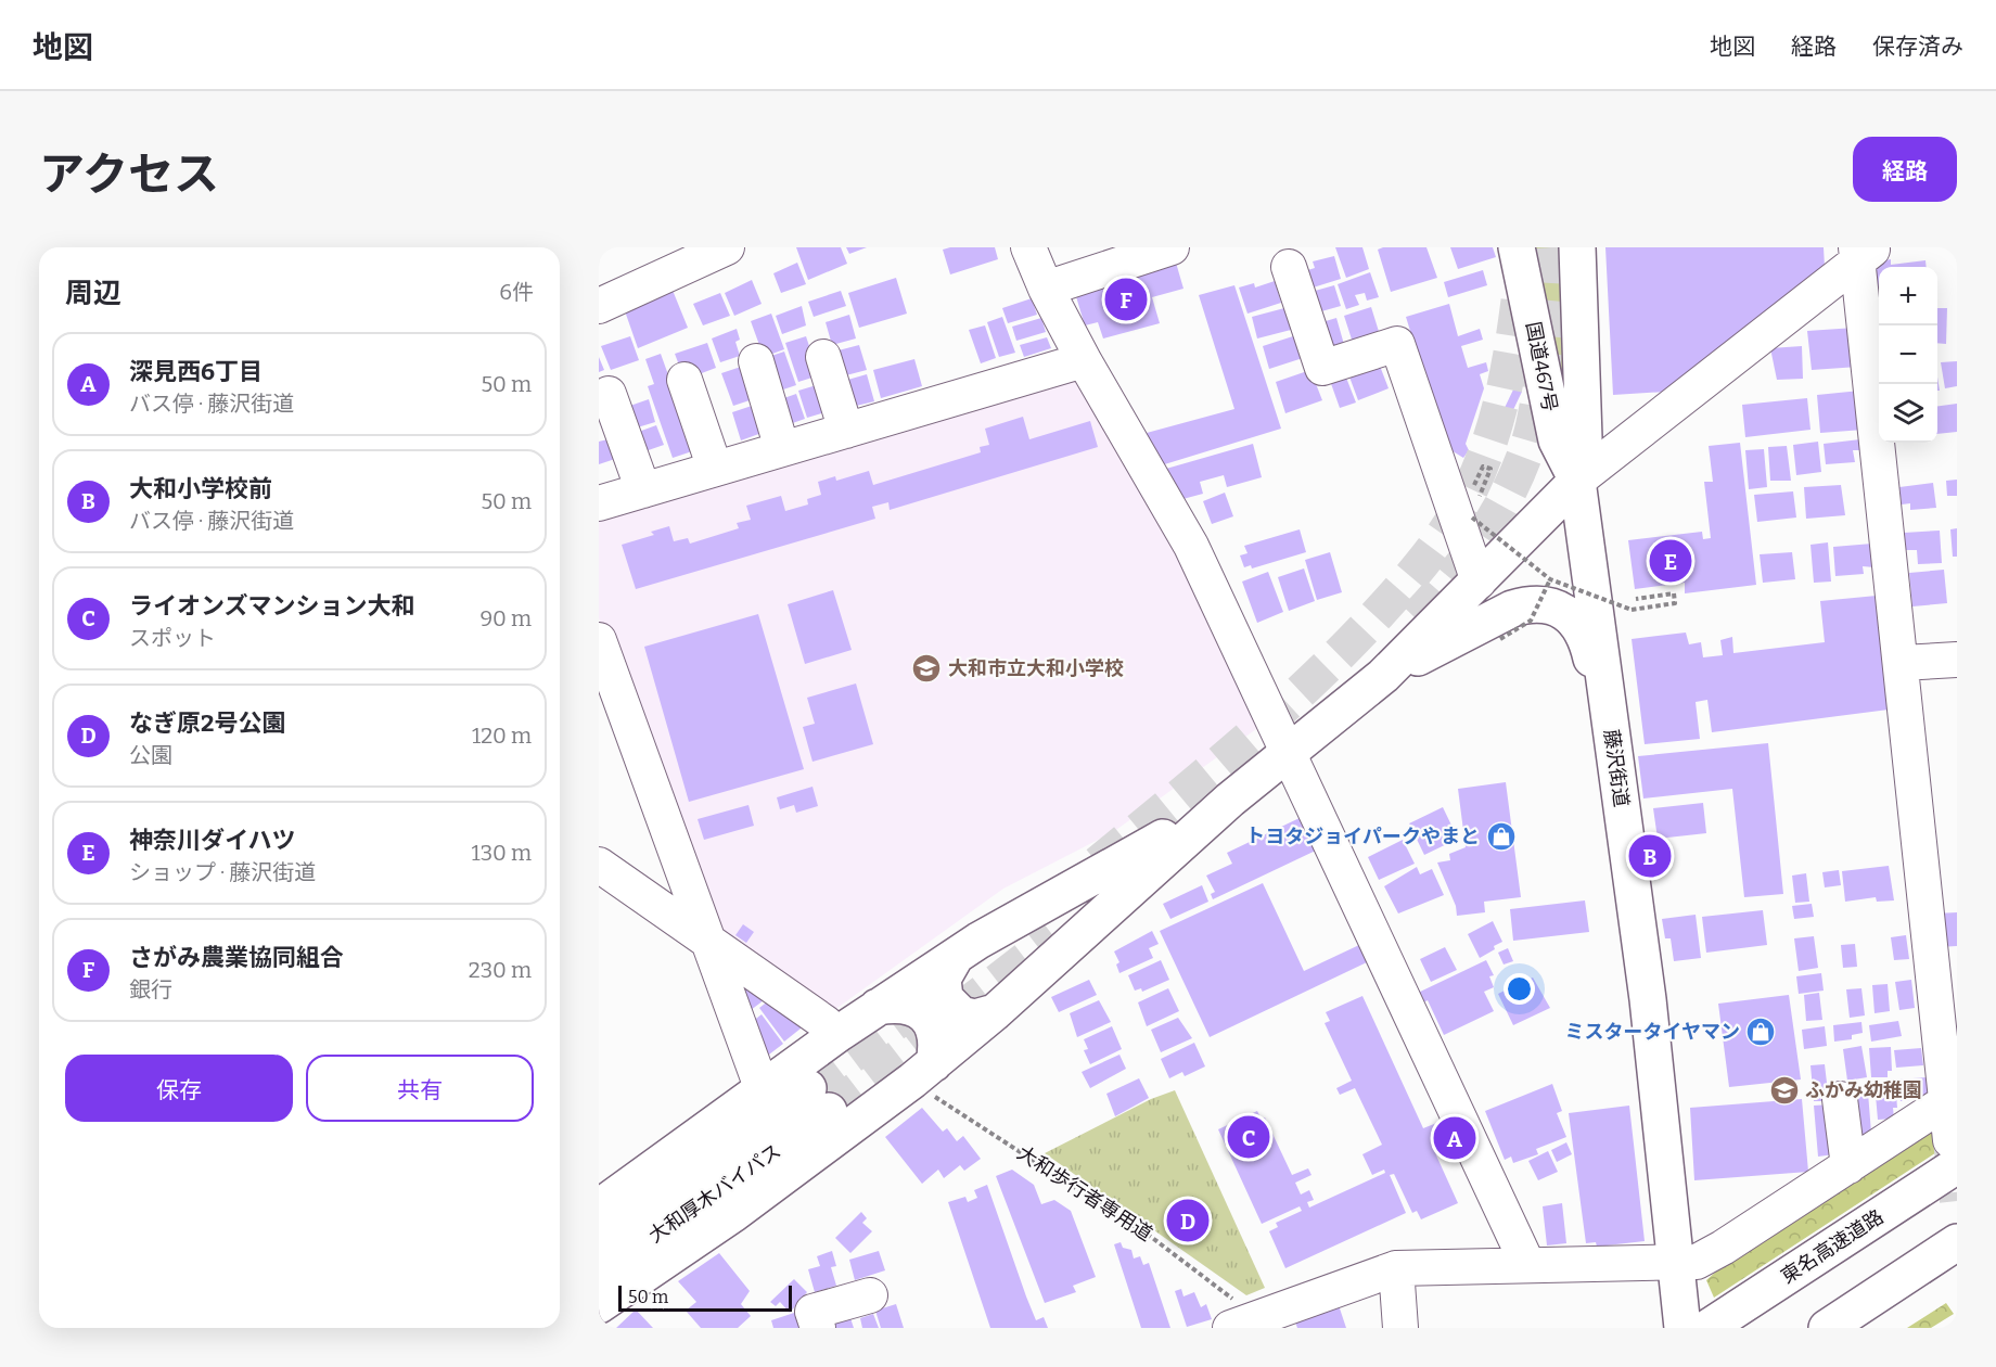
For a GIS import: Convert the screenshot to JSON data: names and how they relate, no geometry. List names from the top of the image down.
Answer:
{
  "streets": {
    "highway": [
      "国道467号",
      "藤沢街道",
      "大和厚木バイパス",
      "東名高速道路"
    ],
    "path": ["大和歩行者専用道"]
  },
  "crossings": [
    ["国道467号", "藤沢街道"]
  ],
  "places": {
    "school or university": ["大和市立大和小学校", "ふかみ幼稚園"],
    "shop": ["トヨタジョイパークやまと", "ミスタータイヤマン"]
  },
  "scale_bar": "50 m",
  "page": {
    "header": "地図",
    "nav": ["地図", "経路", "保存済み"],
    "title": "アクセス",
    "buttons": [
      "経路",
      ["保存", "共有"]
    ],
    "heading": ["周辺", "6件"],
    "map_buttons": ["+", "−"],
    "pins": [
      "F",
      "E",
      "B",
      "C",
      "A",
      "D"
    ],
    "list": [
      {
        "mark": "A",
        "name": "深見西6丁目",
        "note": "バス停 · 藤沢街道",
        "value": "50 m"
      },
      {
        "mark": "B",
        "name": "大和小学校前",
        "note": "バス停 · 藤沢街道",
        "value": "50 m"
      },
      {
        "mark": "C",
        "name": "ライオンズマンション大和",
        "note": "スポット",
        "value": "90 m"
      },
      {
        "mark": "D",
        "name": "なぎ原2号公園",
        "note": "公園",
        "value": "120 m"
      },
      {
        "mark": "E",
        "name": "神奈川ダイハツ",
        "note": "ショップ · 藤沢街道",
        "value": "130 m"
      },
      {
        "mark": "F",
        "name": "さがみ農業協同組合",
        "note": "銀行",
        "value": "230 m"
      }
    ],
    "scale": "50 m"
  }
}
